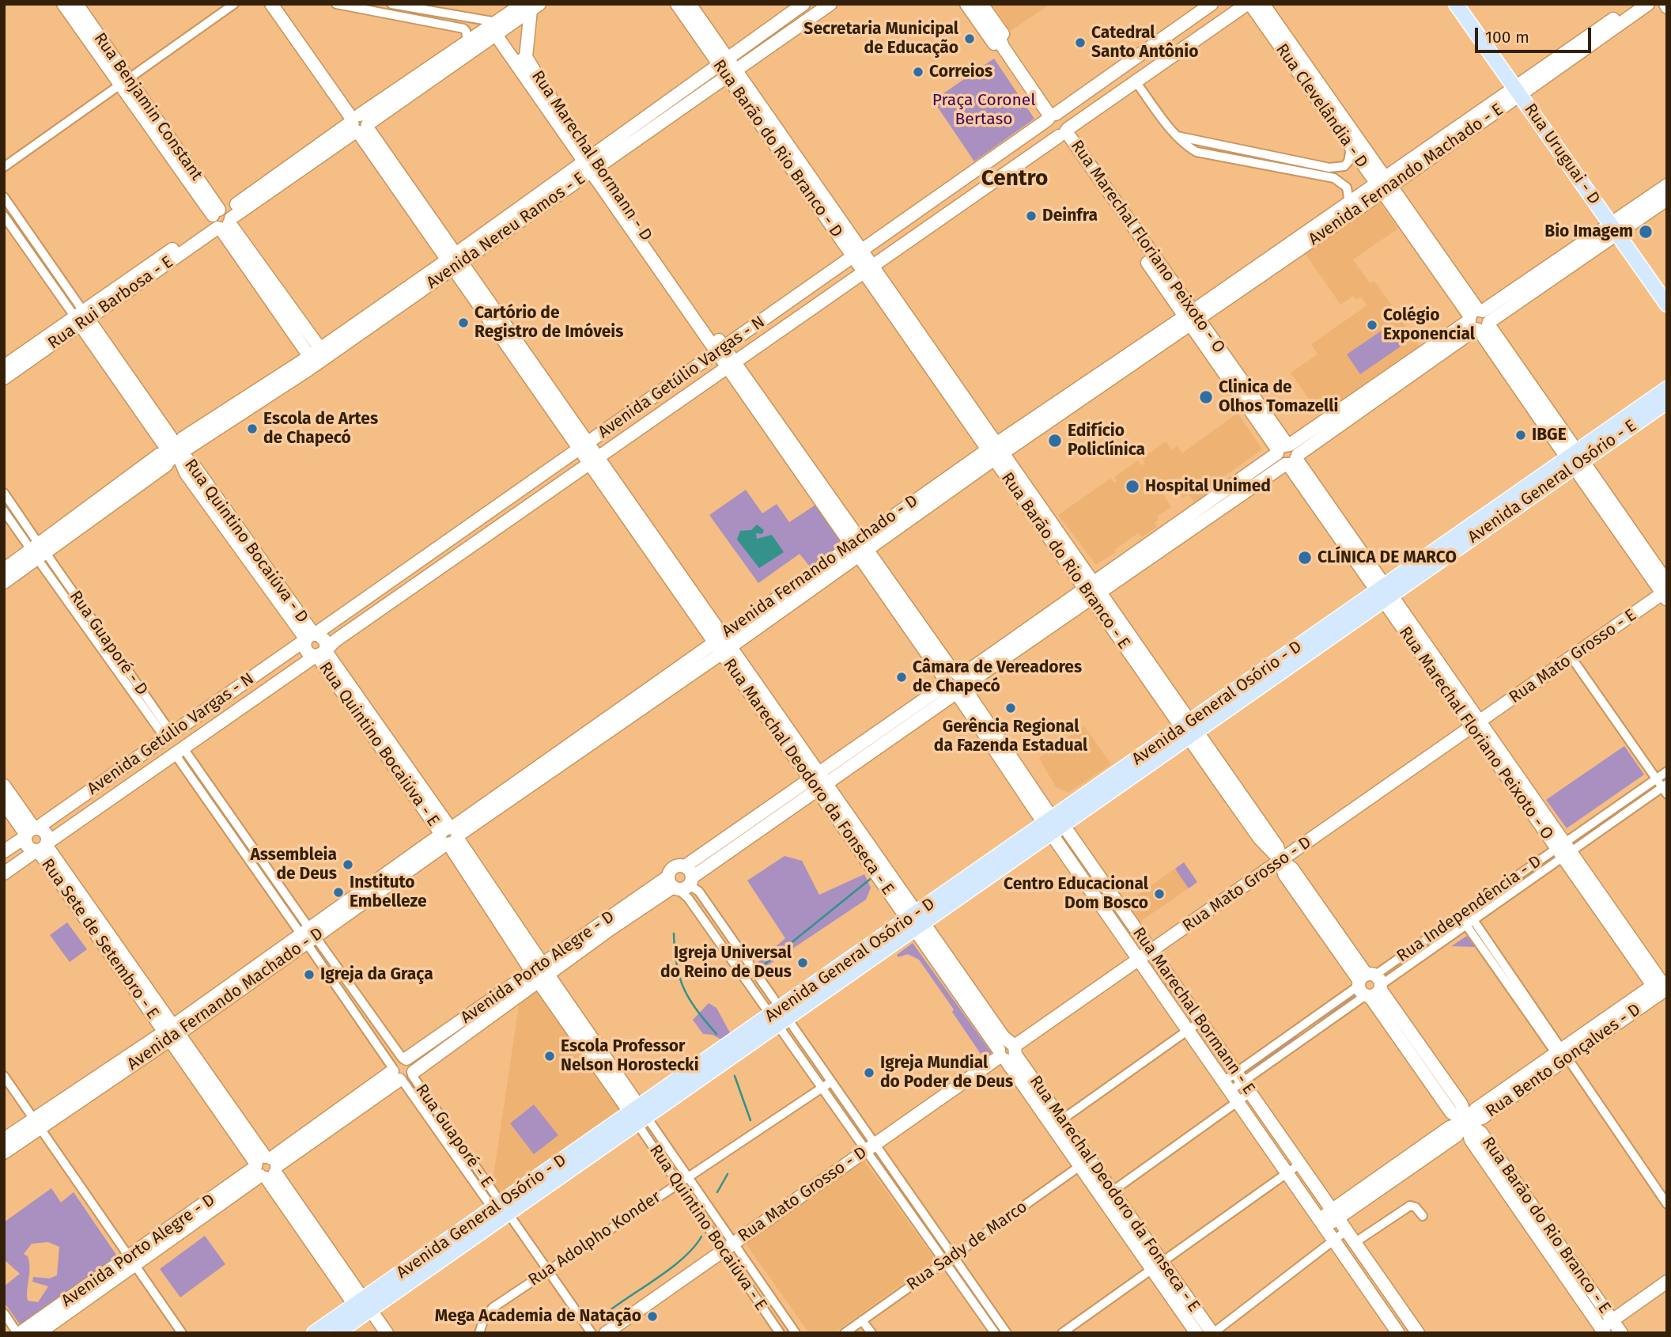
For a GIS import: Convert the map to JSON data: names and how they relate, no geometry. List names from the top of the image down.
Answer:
{
  "streets": {
    "main road": ["Rua Uruguai - D", "Avenida General Osório - E", "Avenida General Osório - D"],
    "street": [
      "Rua Clevelândia - D",
      "Rua Benjamin Constant",
      "Rua Barão do Rio Branco - D",
      "Rua Marechal Bormann - D",
      "Avenida Fernando Machado - E",
      "Avenida Nereu Ramos - E",
      "Rua Marechal Floriano Peixoto - O",
      "Rua Rui Barbosa - E",
      "Avenida Getúlio Vargas - N",
      "Rua Quintino Bocaiúva - D",
      "Rua Barão do Rio Branco - E",
      "Avenida Fernando Machado - D",
      "Rua Guaporé - D",
      "Rua Mato Grosso - E",
      "Rua Quintino Bocaiúva - E",
      "Rua Marechal Deodoro da Fonseca - E",
      "Rua Mato Grosso - D",
      "Rua Independência - D",
      "Rua Sete de Setembro - E",
      "Avenida Porto Alegre - D",
      "Rua Marechal Bormann - E",
      "Rua Bento Gonçalves - D",
      "Rua Guaporé - E",
      "Rua Adolpho Konder",
      "Rua Sady de Marco"
    ]
  },
  "crossings": [
    ["Rua Clevelândia - D", "Avenida Fernando Machado - E"],
    ["Rua Clevelândia - D", "Avenida Getúlio Vargas - N"],
    ["Rua Clevelândia - D", "Avenida General Osório - E"],
    ["Rua Clevelândia - D", "Rua Mato Grosso - E"],
    ["Rua Clevelândia - D", "Avenida Porto Alegre - D"],
    ["Rua Benjamin Constant", "Avenida Nereu Ramos - E"],
    ["Rua Benjamin Constant", "Rua Rui Barbosa - E"],
    ["Rua Barão do Rio Branco - D", "Avenida Nereu Ramos - E"],
    ["Rua Barão do Rio Branco - D", "Avenida Getúlio Vargas - N"],
    ["Rua Barão do Rio Branco - D", "Rua Barão do Rio Branco - E"],
    ["Rua Uruguai - D", "Avenida Fernando Machado - E"],
    ["Rua Uruguai - D", "Avenida Porto Alegre - D"],
    ["Rua Marechal Bormann - D", "Avenida Nereu Ramos - E"],
    ["Rua Marechal Bormann - D", "Rua Rui Barbosa - E"],
    ["Rua Marechal Bormann - D", "Avenida Getúlio Vargas - N"],
    ["Rua Marechal Bormann - D", "Rua Marechal Bormann - E"],
    ["Avenida Fernando Machado - E", "Rua Marechal Floriano Peixoto - O"],
    ["Avenida Fernando Machado - E", "Avenida Fernando Machado - D"],
    ["Avenida Nereu Ramos - E", "Rua Quintino Bocaiúva - D"],
    ["Avenida Nereu Ramos - E", "Rua Guaporé - D"],
    ["Avenida Nereu Ramos - E", "Rua Marechal Deodoro da Fonseca - E"],
    ["Rua Marechal Floriano Peixoto - O", "Avenida Getúlio Vargas - N"],
    ["Rua Marechal Floriano Peixoto - O", "Avenida General Osório - E"],
    ["Rua Marechal Floriano Peixoto - O", "Avenida Fernando Machado - D"],
    ["Rua Marechal Floriano Peixoto - O", "Rua Mato Grosso - E"],
    ["Rua Marechal Floriano Peixoto - O", "Avenida General Osório - D"],
    ["Rua Marechal Floriano Peixoto - O", "Rua Mato Grosso - D"],
    ["Rua Marechal Floriano Peixoto - O", "Rua Independência - D"],
    ["Rua Marechal Floriano Peixoto - O", "Avenida Porto Alegre - D"],
    ["Rua Marechal Floriano Peixoto - O", "Rua Bento Gonçalves - D"],
    ["Rua Rui Barbosa - E", "Rua Quintino Bocaiúva - D"],
    ["Rua Rui Barbosa - E", "Rua Marechal Deodoro da Fonseca - E"],
    ["Avenida Getúlio Vargas - N", "Rua Quintino Bocaiúva - D"],
    ["Avenida Getúlio Vargas - N", "Rua Barão do Rio Branco - E"],
    ["Avenida Getúlio Vargas - N", "Rua Guaporé - D"],
    ["Avenida Getúlio Vargas - N", "Rua Quintino Bocaiúva - E"],
    ["Avenida Getúlio Vargas - N", "Rua Marechal Deodoro da Fonseca - E"],
    ["Avenida Getúlio Vargas - N", "Rua Sete de Setembro - E"],
    ["Avenida Getúlio Vargas - N", "Rua Marechal Bormann - E"],
    ["Avenida Getúlio Vargas - N", "Rua Guaporé - E"],
    ["Avenida General Osório - E", "Avenida General Osório - D"],
    ["Rua Barão do Rio Branco - E", "Avenida Fernando Machado - D"],
    ["Rua Barão do Rio Branco - E", "Avenida General Osório - D"],
    ["Rua Barão do Rio Branco - E", "Rua Mato Grosso - D"],
    ["Rua Barão do Rio Branco - E", "Rua Independência - D"],
    ["Rua Barão do Rio Branco - E", "Avenida Porto Alegre - D"],
    ["Rua Barão do Rio Branco - E", "Rua Bento Gonçalves - D"],
    ["Avenida Fernando Machado - D", "Rua Quintino Bocaiúva - E"],
    ["Avenida Fernando Machado - D", "Rua Marechal Deodoro da Fonseca - E"],
    ["Avenida Fernando Machado - D", "Rua Sete de Setembro - E"],
    ["Avenida Fernando Machado - D", "Rua Marechal Bormann - E"],
    ["Avenida Fernando Machado - D", "Rua Guaporé - E"],
    ["Rua Mato Grosso - E", "Rua Mato Grosso - D"],
    ["Avenida General Osório - D", "Rua Quintino Bocaiúva - E"],
    ["Avenida General Osório - D", "Rua Marechal Deodoro da Fonseca - E"],
    ["Avenida General Osório - D", "Rua Sete de Setembro - E"],
    ["Avenida General Osório - D", "Rua Marechal Bormann - E"],
    ["Avenida General Osório - D", "Rua Guaporé - E"],
    ["Rua Quintino Bocaiúva - E", "Rua Mato Grosso - D"],
    ["Rua Quintino Bocaiúva - E", "Avenida Porto Alegre - D"],
    ["Rua Quintino Bocaiúva - E", "Rua Adolpho Konder"],
    ["Rua Marechal Deodoro da Fonseca - E", "Rua Mato Grosso - D"],
    ["Rua Marechal Deodoro da Fonseca - E", "Avenida Porto Alegre - D"],
    ["Rua Marechal Deodoro da Fonseca - E", "Rua Sady de Marco"],
    ["Rua Mato Grosso - D", "Rua Marechal Bormann - E"],
    ["Rua Independência - D", "Rua Marechal Bormann - E"],
    ["Rua Sete de Setembro - E", "Avenida Porto Alegre - D"],
    ["Avenida Porto Alegre - D", "Rua Marechal Bormann - E"],
    ["Avenida Porto Alegre - D", "Rua Guaporé - E"],
    ["Rua Marechal Bormann - E", "Rua Bento Gonçalves - D"],
    ["Rua Guaporé - E", "Rua Adolpho Konder"]
  ],
  "districts": ["Centro"],
  "parks": ["Praça Coronel Bertaso"],
  "places": [
    "Secretaria Municipal de Educação",
    "Catedral Santo Antônio",
    "Correios",
    "Deinfra",
    "Bio Imagem",
    "Cartório de Registro de Imóveis",
    "Colégio Exponencial",
    "Clinica de Olhos Tomazelli",
    "Escola de Artes de Chapecó",
    "IBGE",
    "Edifício Policlínica",
    "Hospital Unimed",
    "CLÍNICA DE MARCO",
    "Câmara de Vereadores de Chapecó",
    "Gerência Regional da Fazenda Estadual",
    "Assembleia de Deus",
    "Instituto Embelleze",
    "Centro Educacional Dom Bosco",
    "Igreja Universal do Reino de Deus",
    "Igreja da Graça",
    "Escola Professor Nelson Horostecki",
    "Igreja Mundial do Poder de Deus",
    "Mega Academia de Natação"
  ],
  "scale_bar": "100 m"
}
